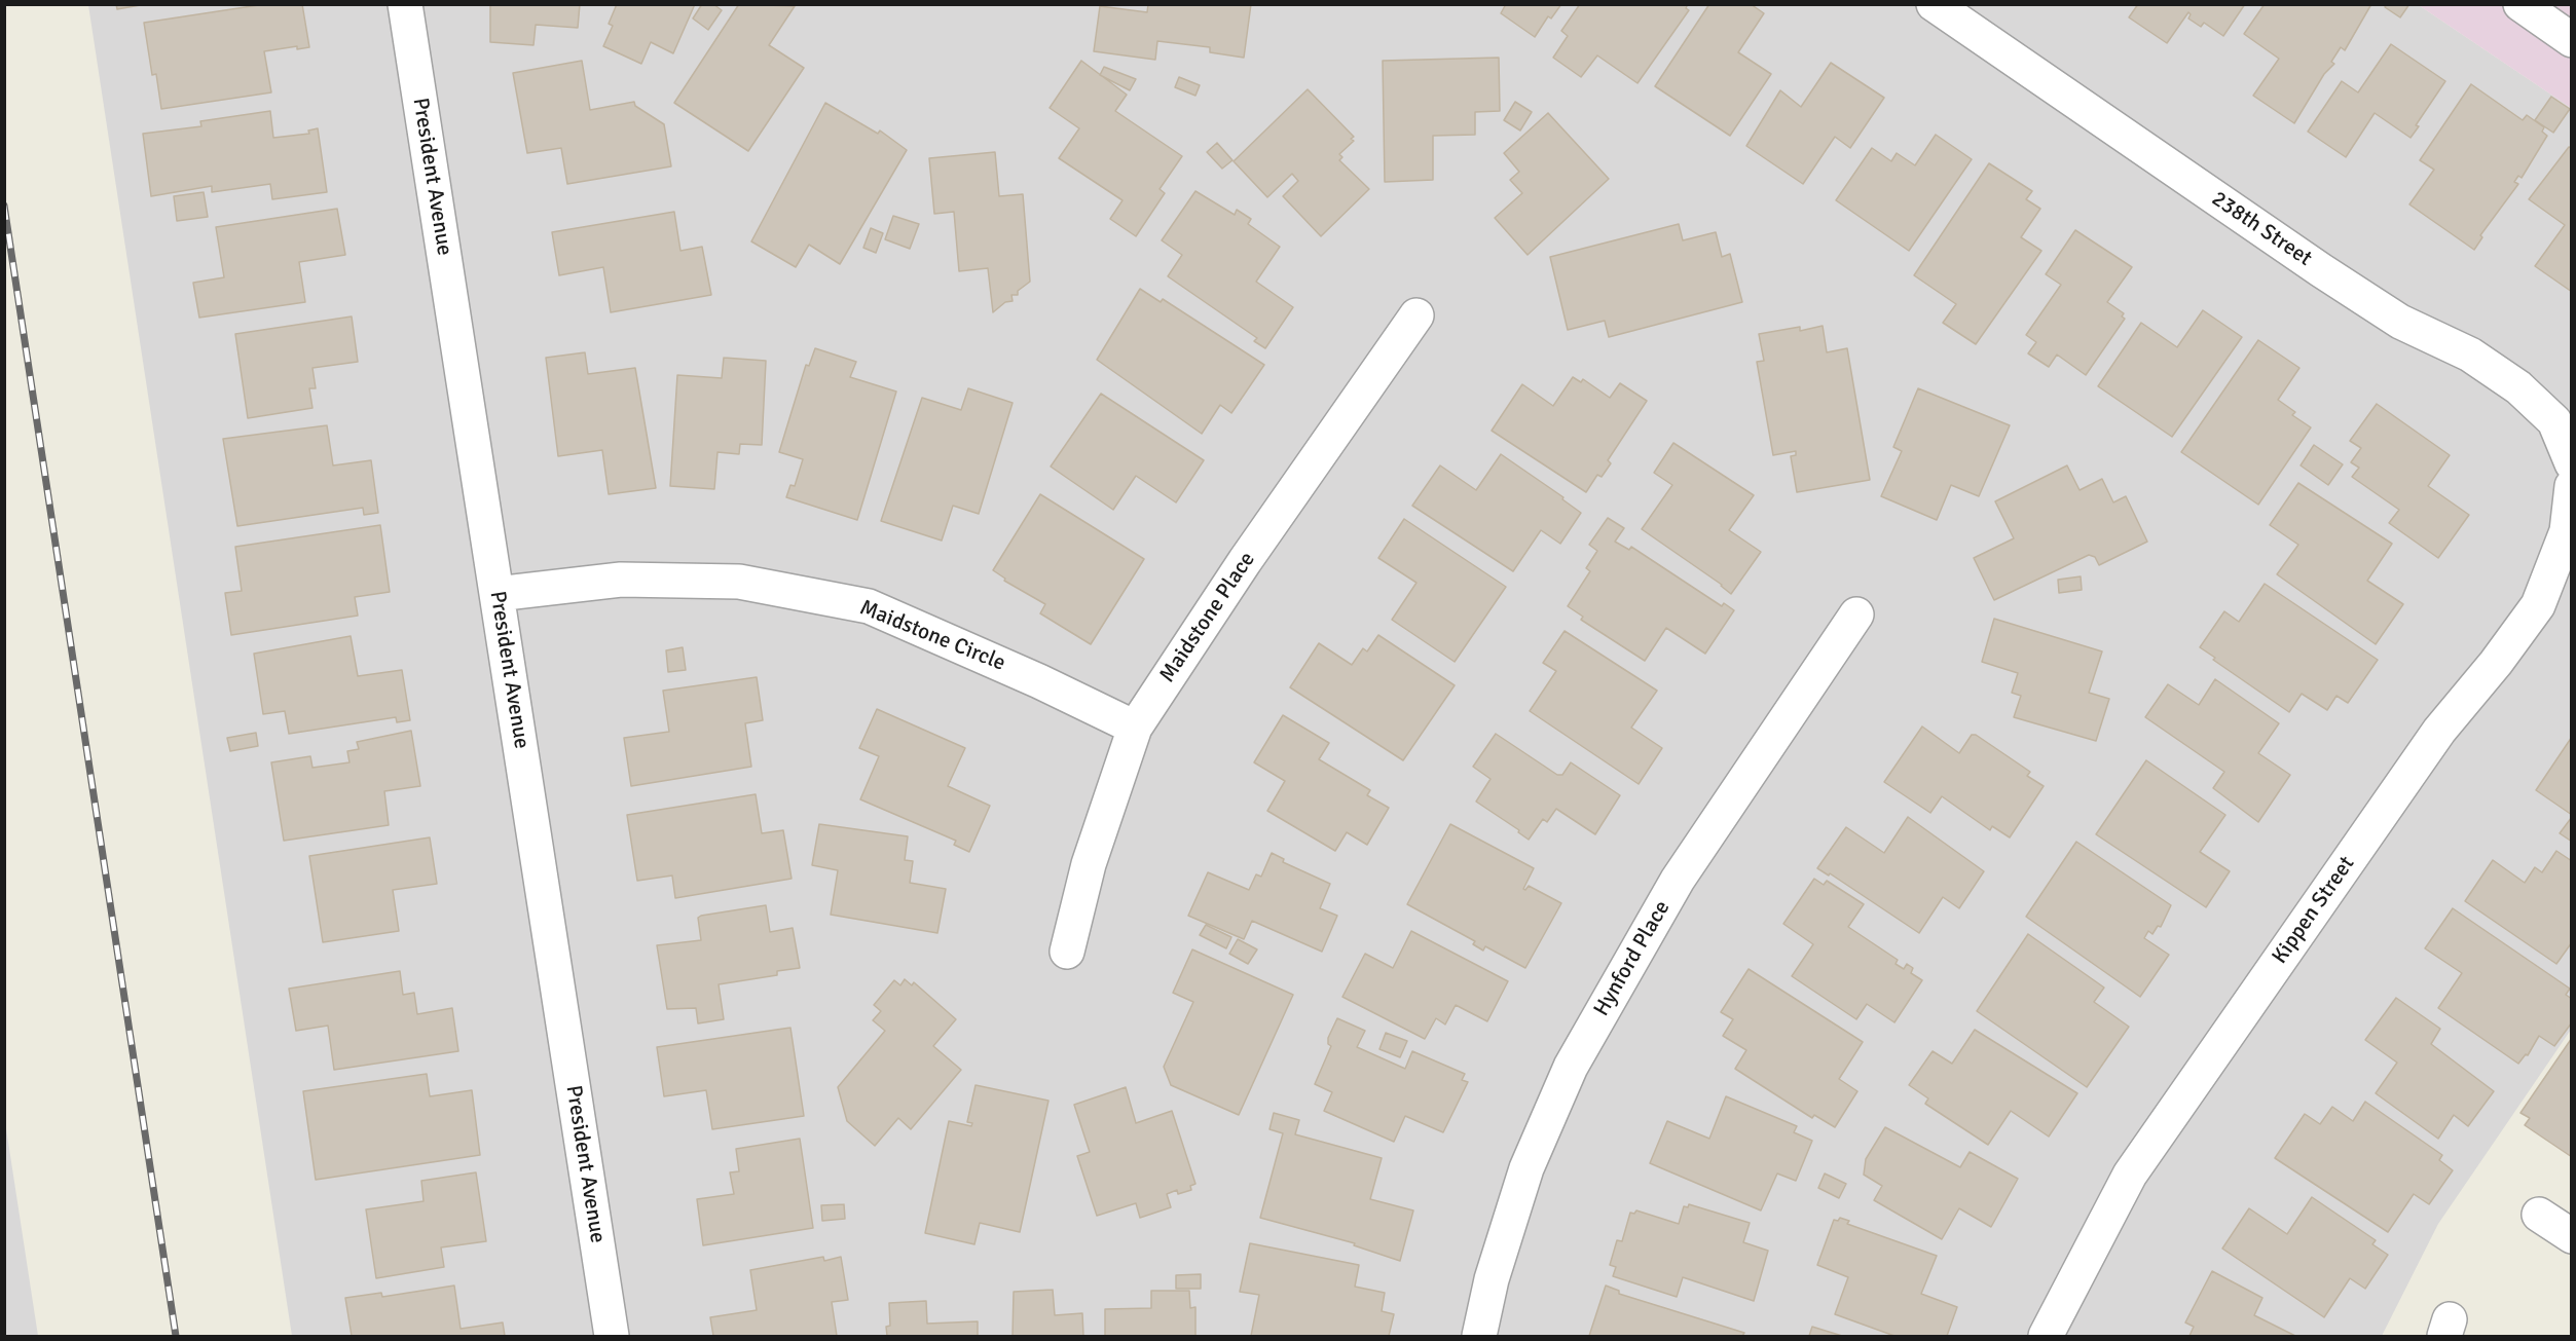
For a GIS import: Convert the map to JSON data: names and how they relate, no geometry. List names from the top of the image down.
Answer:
{
  "streets": {
    "street": [
      "President Avenue",
      "238th Street",
      "Maidstone Place",
      "Maidstone Circle",
      "Kippen Street",
      "Hynford Place"
    ]
  },
  "crossings": [
    ["President Avenue", "Maidstone Circle"],
    ["Maidstone Place", "Maidstone Circle"]
  ]
}
